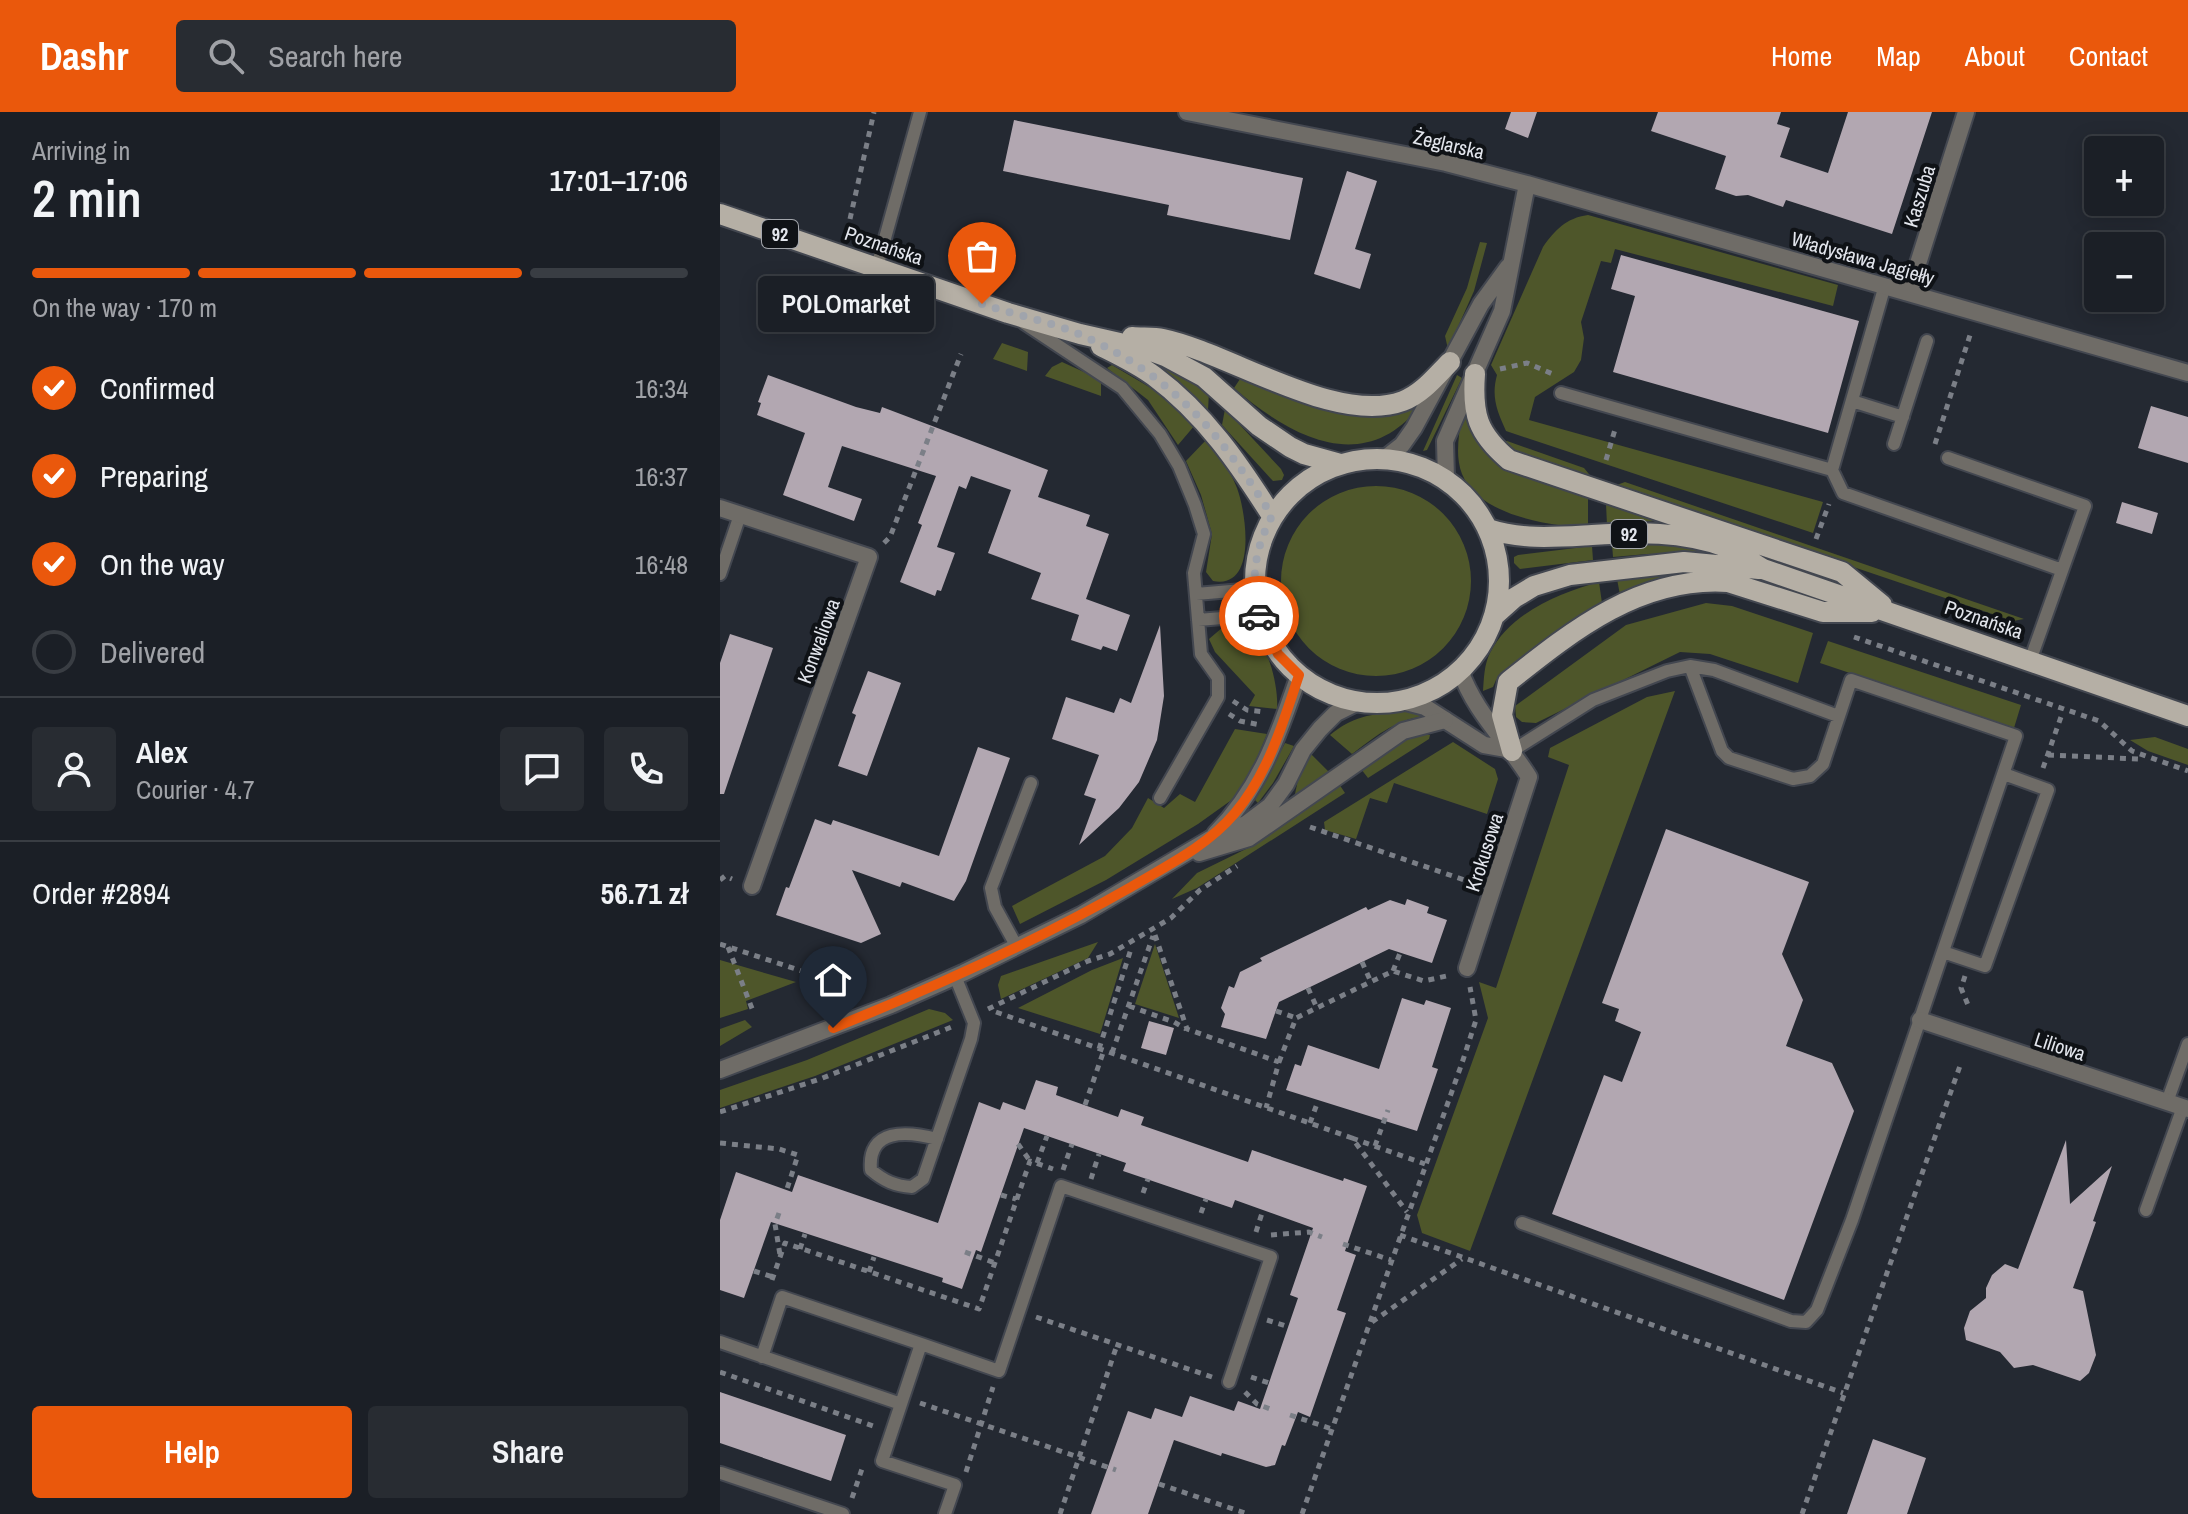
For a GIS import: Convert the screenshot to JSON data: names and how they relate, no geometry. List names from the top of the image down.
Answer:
{
  "streets": {
    "main road": ["92", "Poznańska"],
    "street": [
      "Żeglarska",
      "Kaszuba",
      "Władysława Jagiełły",
      "Konwaliowa",
      "Krokusowa",
      "Liliowa"
    ]
  },
  "crossings": [
    ["Żeglarska", "Władysława Jagiełły"],
    ["Kaszuba", "Władysława Jagiełły"],
    ["92", "Poznańska"],
    ["92", "Krokusowa"],
    ["Poznańska", "Krokusowa"]
  ],
  "places": ["POLOmarket"],
  "page": {
    "header": "Dashr",
    "search": "Search here",
    "nav": [
      "Home",
      "Map",
      "About",
      "Contact"
    ],
    "heading": ["2 min", "Arriving in", "17:01–17:06"],
    "panel": [
      "Alex",
      "Courier · 4.7",
      "Order #2894",
      "56.71 zł"
    ],
    "map_buttons": ["+", "−"],
    "bar": "On the way · 170 m",
    "bubble": "POLOmarket",
    "list": [
      ["Confirmed", "16:34"],
      ["Preparing", "16:37"],
      ["On the way", "16:48"],
      "Delivered"
    ],
    "buttons": ["Help", "Share"]
  }
}
